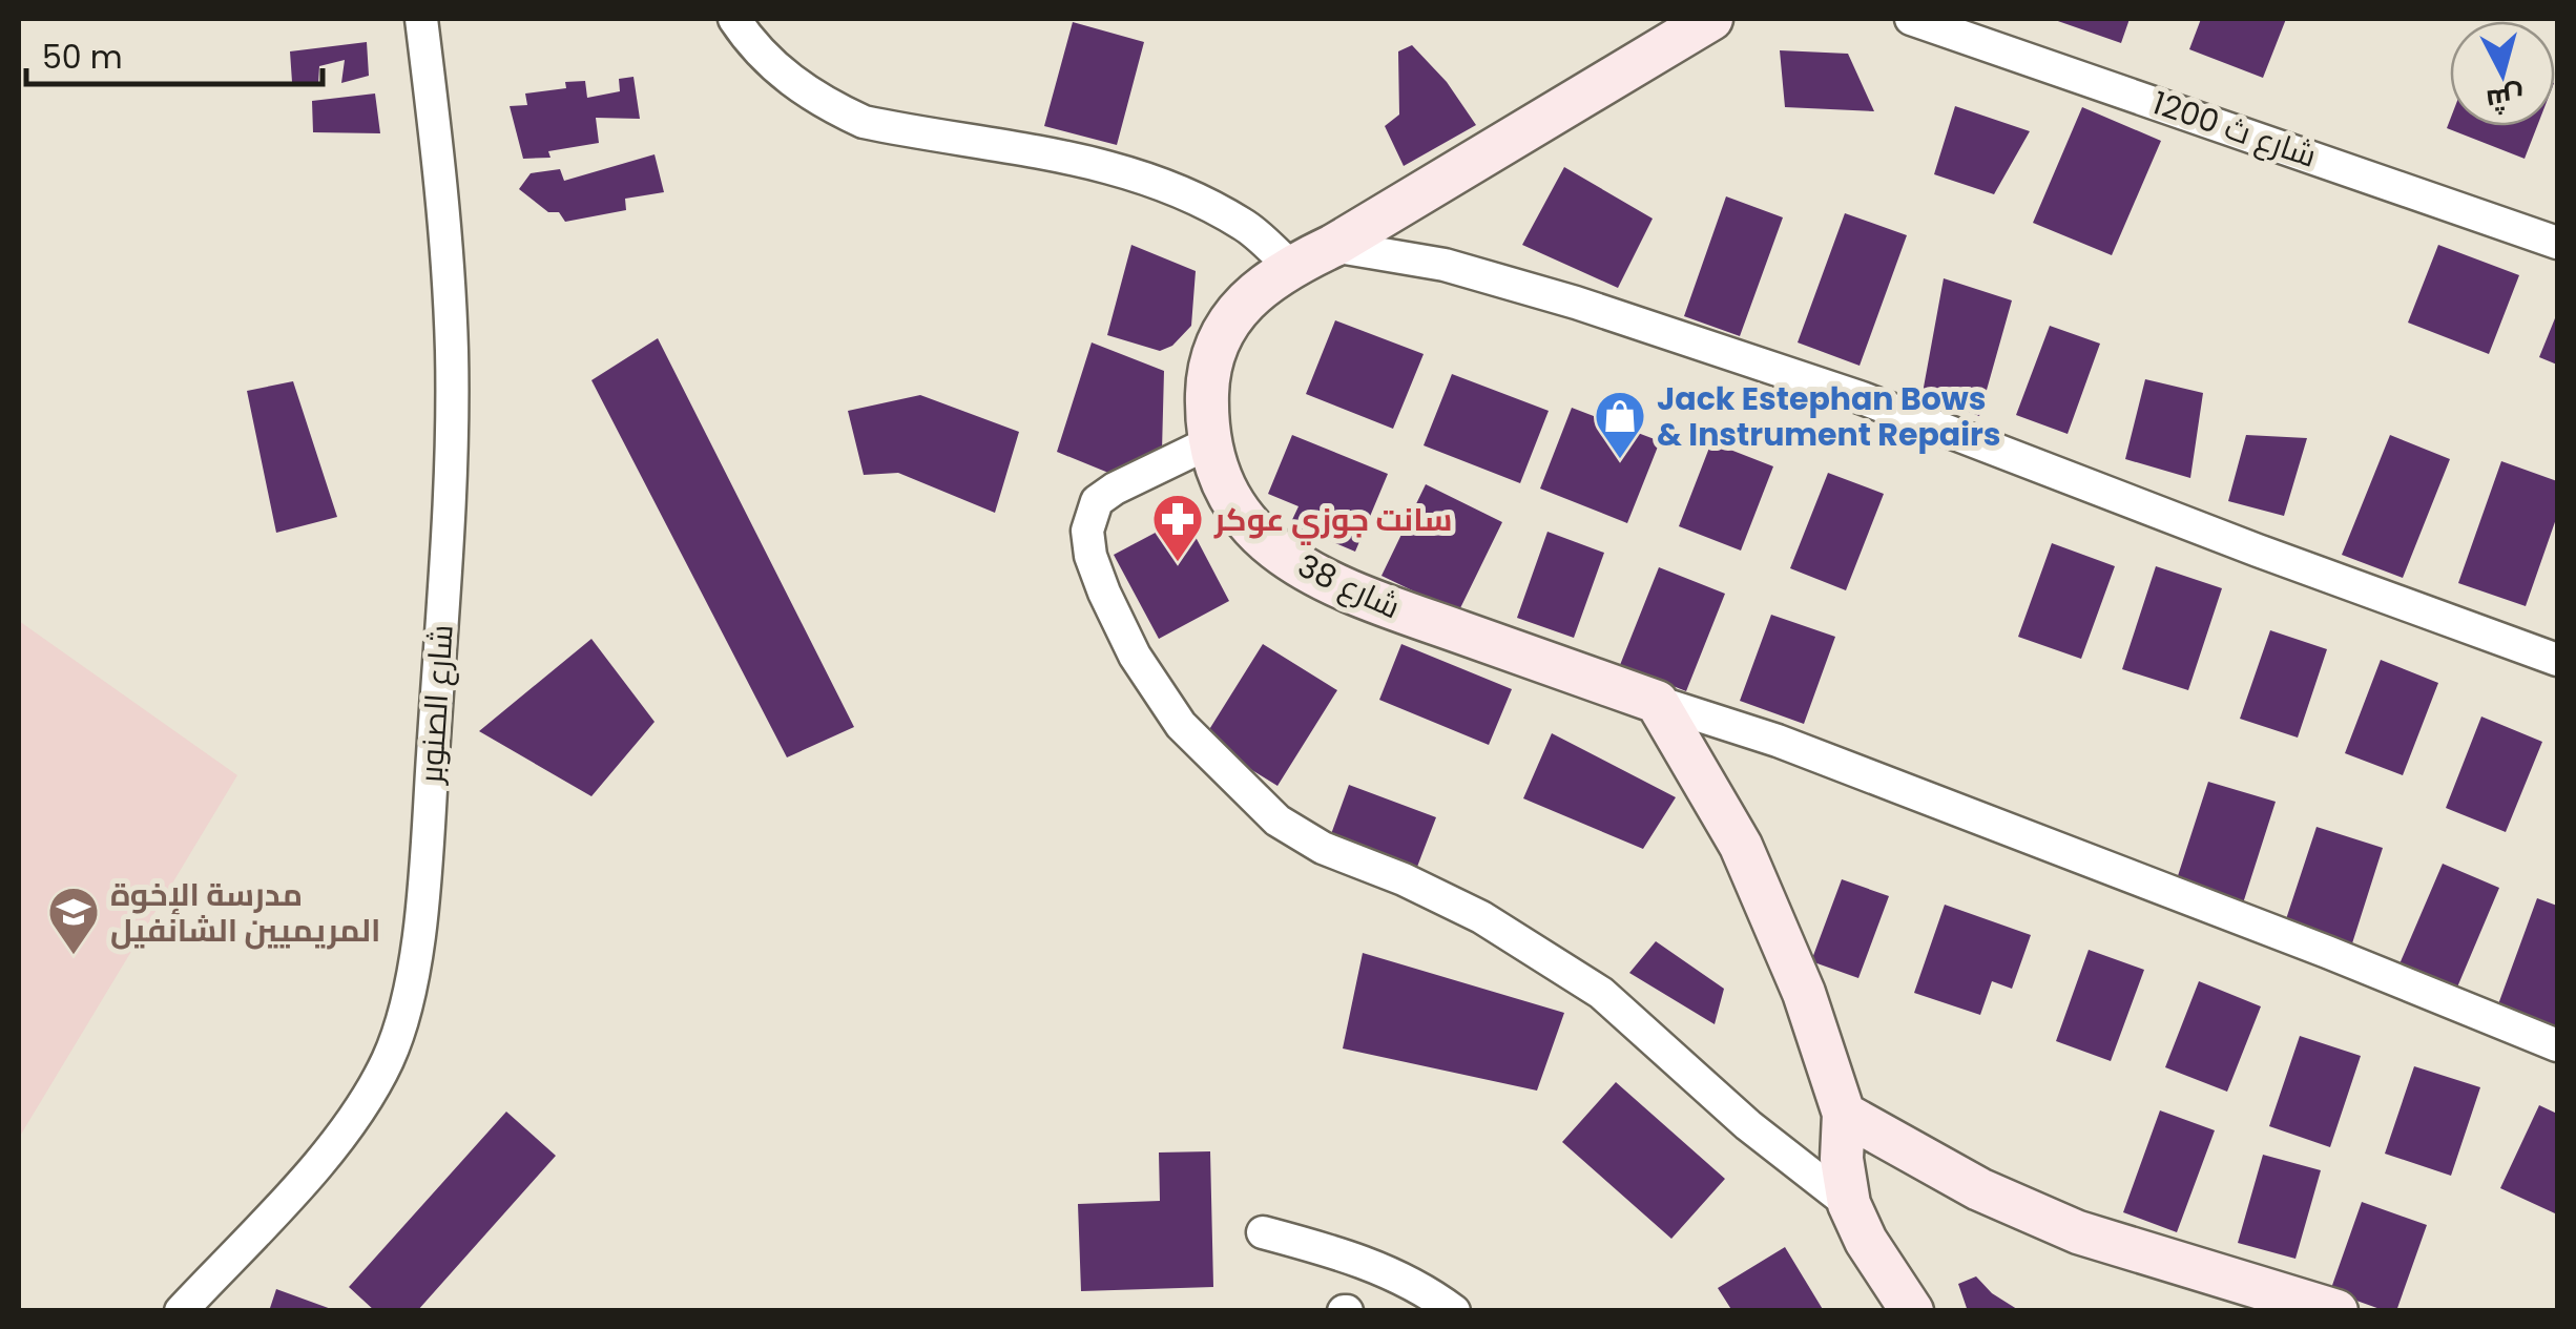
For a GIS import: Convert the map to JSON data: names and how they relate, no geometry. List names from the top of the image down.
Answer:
{
  "streets": {
    "street": ["شارع ث 1200", "شارع 38", "شارع الصنوبر"]
  },
  "places": {
    "shop": ["Jack Estephan Bows & Instrument Repairs"],
    "pharmacy": ["سانت جوزي عوكر"],
    "school or university": ["مدرسة الإخوة المريميين الشانفيل"]
  },
  "scale_bar": "50 m",
  "north": "bottom"
}
